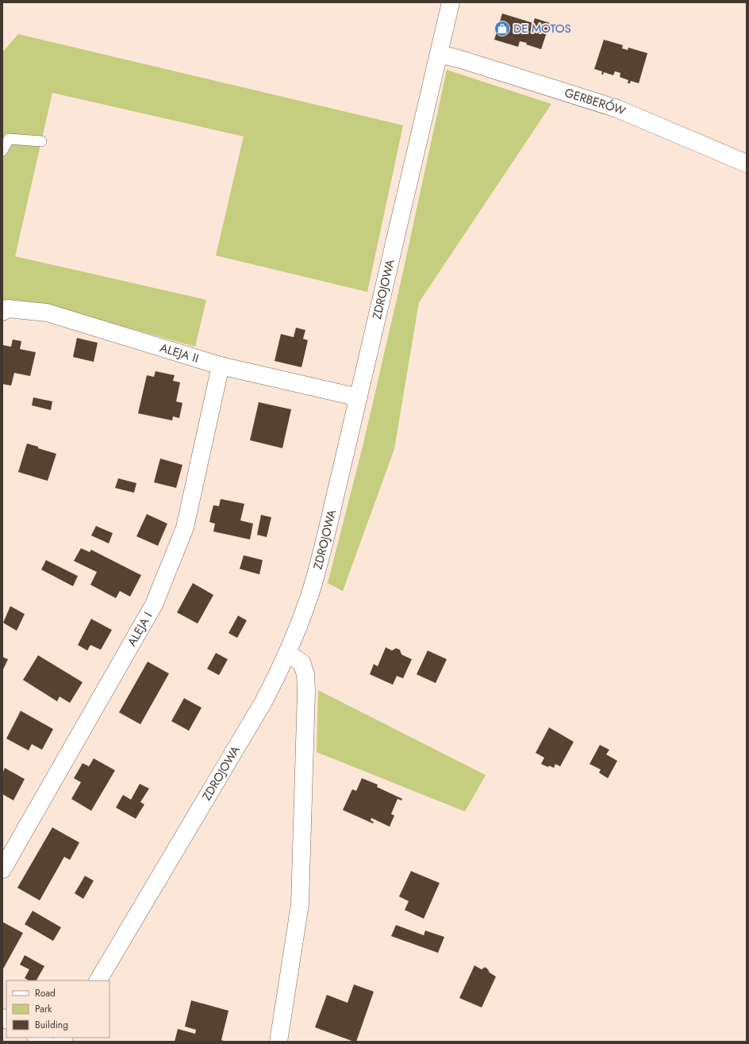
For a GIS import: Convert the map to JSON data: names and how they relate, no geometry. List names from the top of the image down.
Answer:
{
  "streets": {
    "street": [
      "GERBERÓW",
      "ZDROJOWA",
      "ALEJA II",
      "ALEJA I"
    ]
  },
  "crossings": [
    ["GERBERÓW", "ZDROJOWA"],
    ["ZDROJOWA", "ALEJA II"],
    ["ALEJA II", "ALEJA I"]
  ],
  "places": {
    "shop": ["DE MOTOS"]
  },
  "legend": ["Road", "Park", "Building"]
}
